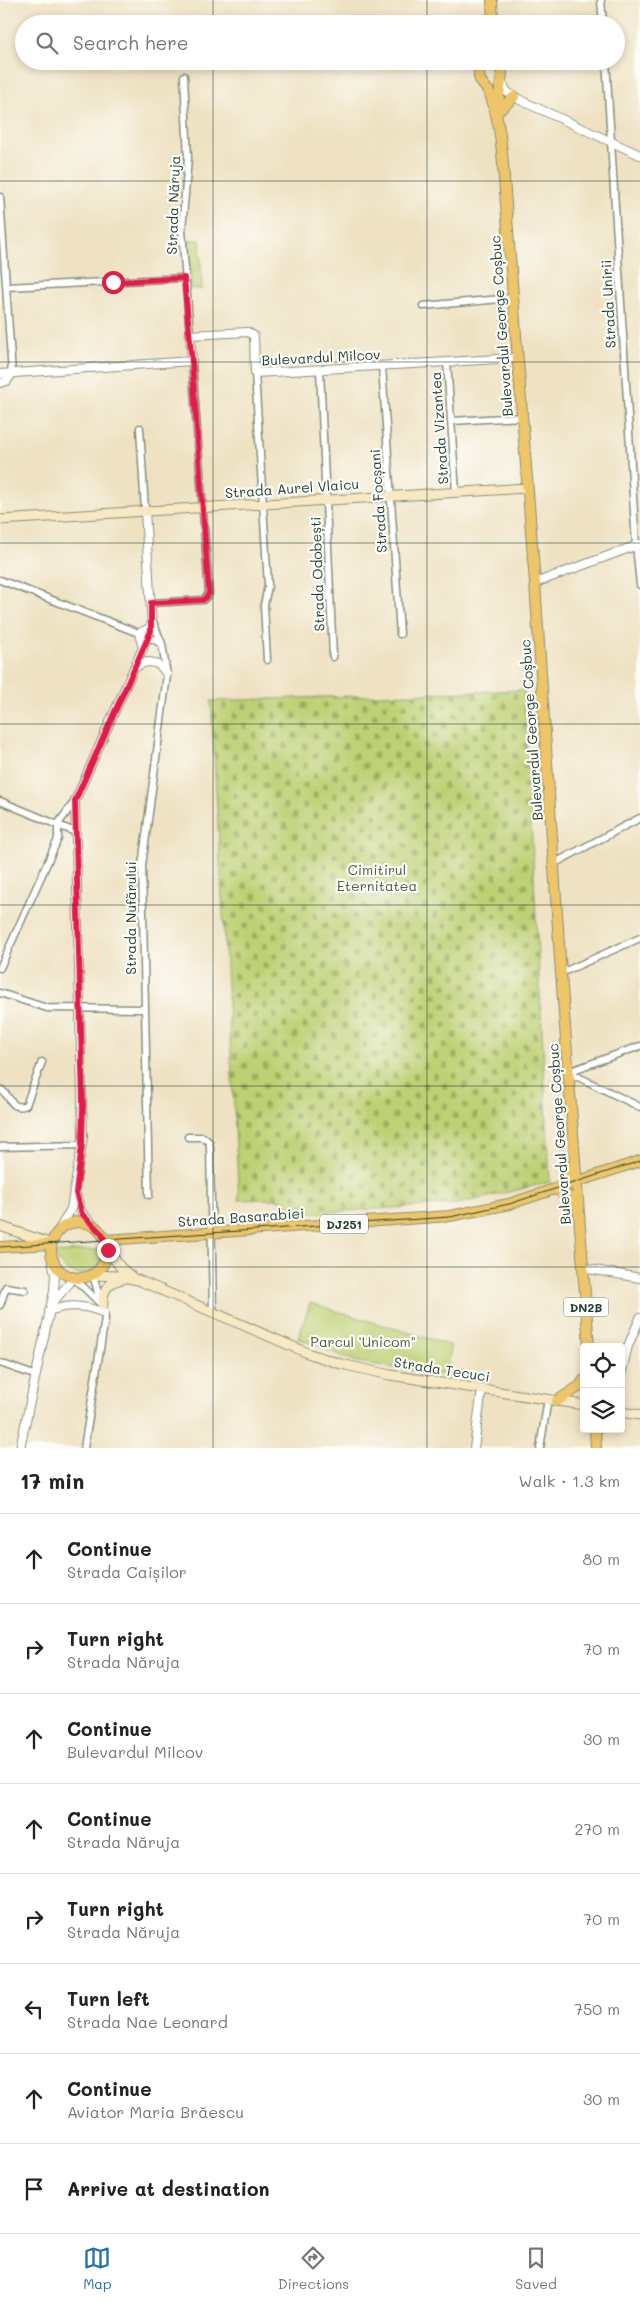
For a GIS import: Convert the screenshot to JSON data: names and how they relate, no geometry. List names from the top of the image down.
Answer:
{
  "streets": {
    "main road": [
      "Bulevardul George Coșbuc",
      "Strada Aurel Vlaicu",
      "Strada Basarabiei",
      "DJ251",
      "DN2B",
      "Strada Tecuci"
    ],
    "street": [
      "Strada Năruja",
      "Strada Unirii",
      "Bulevardul Milcov",
      "Strada Vizantea",
      "Strada Focșani",
      "Strada Odobești",
      "Strada Nufărului"
    ]
  },
  "crossings": [
    ["Strada Năruja", "Bulevardul Milcov"],
    ["Bulevardul George Coșbuc", "Bulevardul Milcov"],
    ["Bulevardul George Coșbuc", "Strada Aurel Vlaicu"],
    ["Bulevardul George Coșbuc", "Strada Basarabiei"],
    ["Bulevardul Milcov", "Strada Vizantea"],
    ["Bulevardul Milcov", "Strada Focșani"],
    ["Bulevardul Milcov", "Strada Odobești"],
    ["Strada Vizantea", "Strada Aurel Vlaicu"],
    ["Strada Aurel Vlaicu", "Strada Focșani"],
    ["Strada Aurel Vlaicu", "Strada Odobești"],
    ["Strada Basarabiei", "Strada Tecuci"]
  ],
  "parks": ["Cimitirul Eternitatea", "Parcul 'Unicom\""],
  "page": {
    "search": "Search here",
    "heading": ["17 min", "Walk · 1.3 km"],
    "list": [
      ["Continue", "Strada Caișilor", "80 m"],
      ["Turn right", "Strada Năruja", "70 m"],
      ["Continue", "Bulevardul Milcov", "30 m"],
      ["Continue", "Strada Năruja", "270 m"],
      ["Turn right", "Strada Năruja", "70 m"],
      ["Turn left", "Strada Nae Leonard", "750 m"],
      ["Continue", "Aviator Maria Brăescu", "30 m"],
      "Arrive at destination"
    ],
    "nav": ["Map", "Directions", "Saved"]
  }
}
